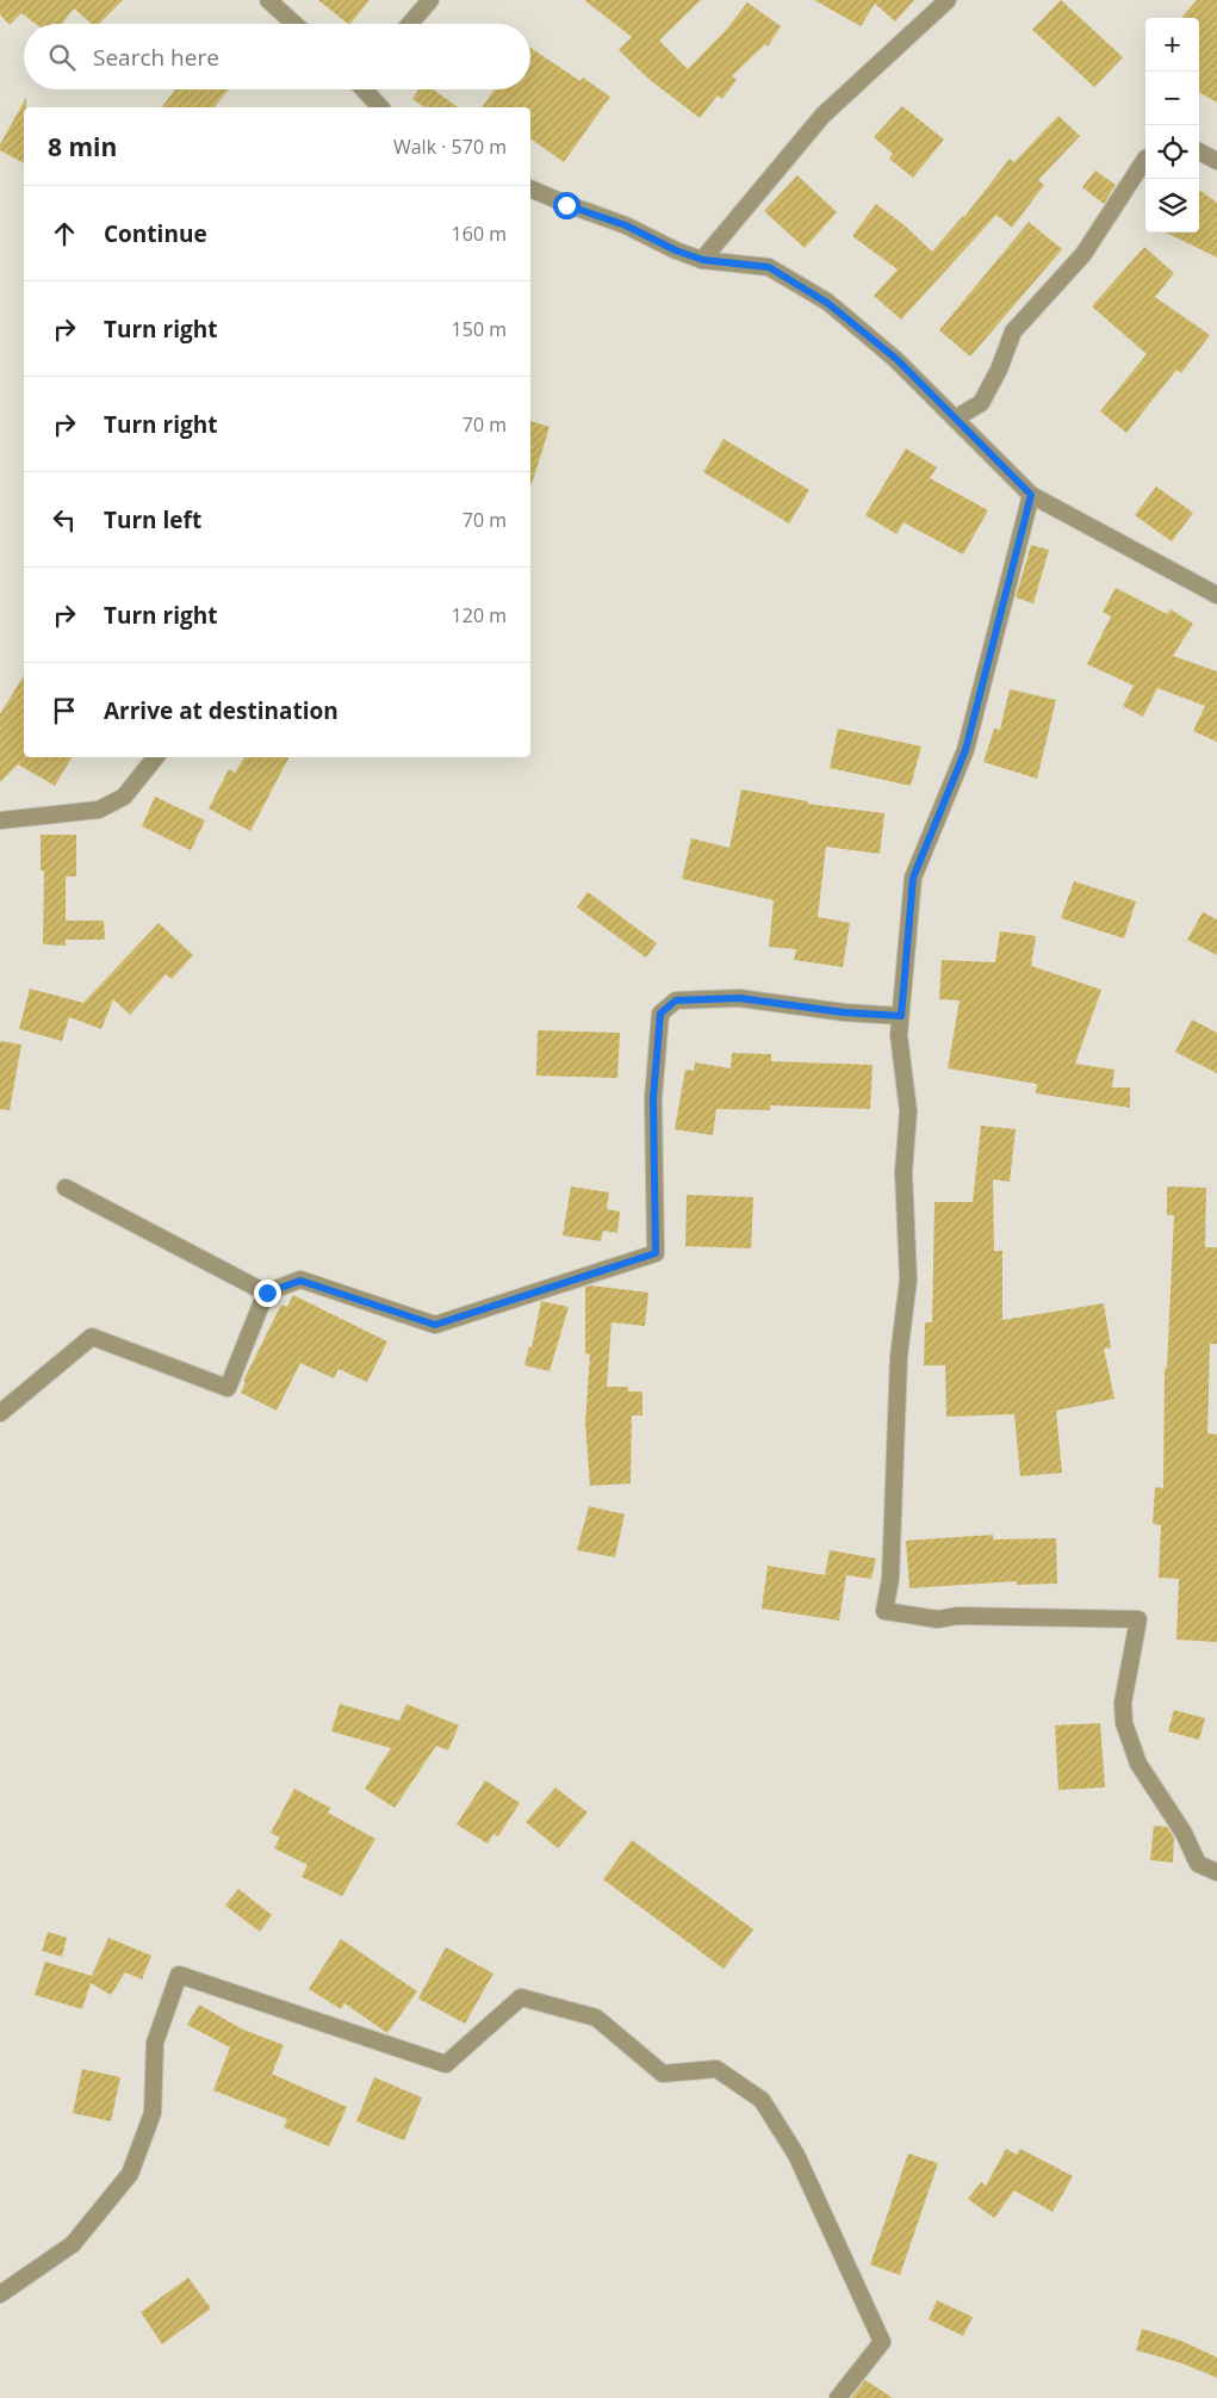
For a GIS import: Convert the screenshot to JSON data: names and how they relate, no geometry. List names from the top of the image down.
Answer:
{
  "page": {
    "map_buttons": ["+", "−"],
    "search": "Search here",
    "heading": ["8 min", "Walk · 570 m"],
    "list": [
      ["Continue", "160 m"],
      ["Turn right", "150 m"],
      ["Turn right", "70 m"],
      ["Turn left", "70 m"],
      ["Turn right", "120 m"],
      "Arrive at destination"
    ]
  }
}
